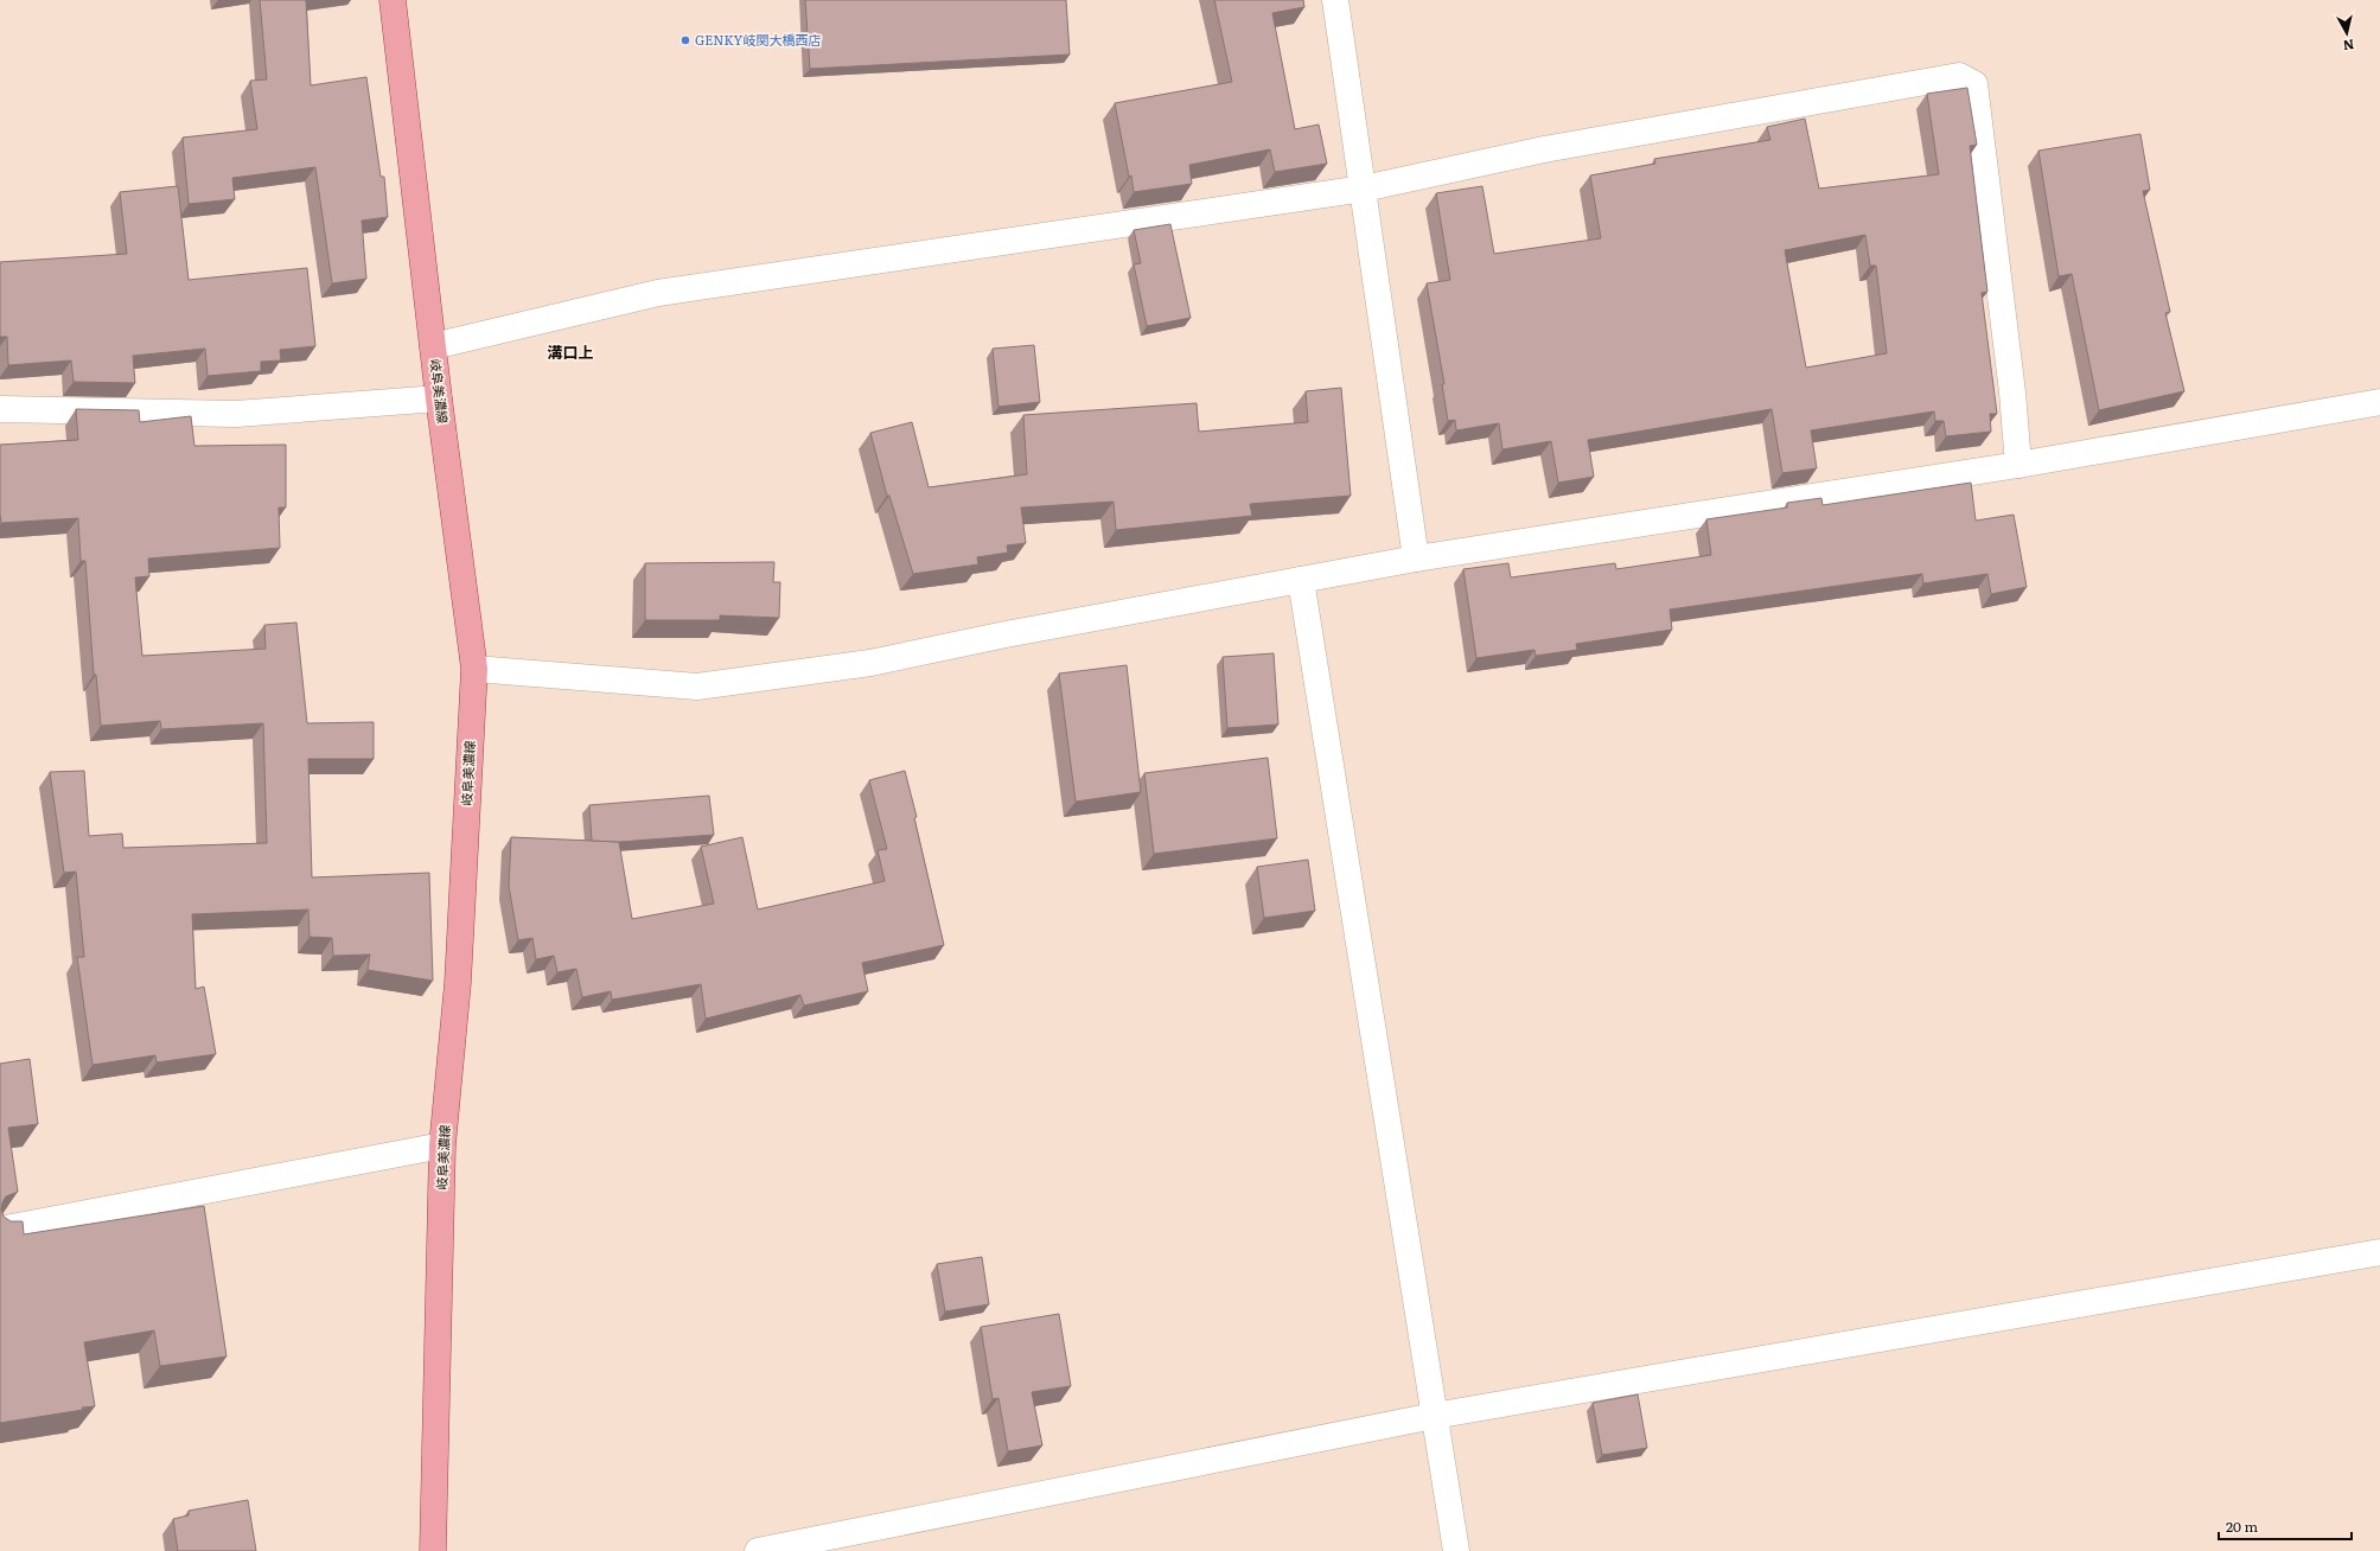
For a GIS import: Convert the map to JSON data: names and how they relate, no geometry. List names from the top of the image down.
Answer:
{
  "streets": {
    "main road": ["岐阜美濃線"]
  },
  "districts": ["溝口上"],
  "places": ["GENKY岐関大橋西店"],
  "scale_bar": "20 m",
  "north": "bottom"
}
